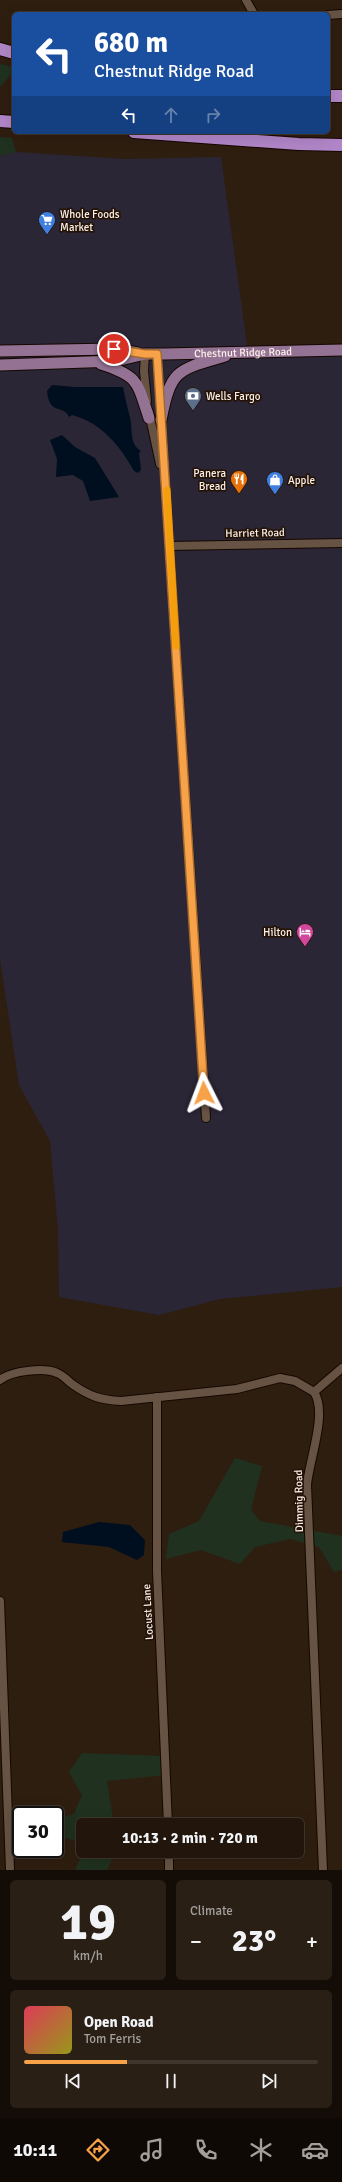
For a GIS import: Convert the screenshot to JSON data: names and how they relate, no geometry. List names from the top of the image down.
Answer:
{
  "streets": {
    "main road": ["Chestnut Ridge Road"],
    "street": ["Harriet Road", "Dimmig Road", "Locust Lane"]
  },
  "places": {
    "supermarket": ["Whole Foods Market"],
    "bank": ["Wells Fargo"],
    "restaurant": ["Panera Bread"],
    "shop": ["Apple"],
    "hotel": ["Hilton"]
  },
  "page": {
    "turn": ["680 m", "Chestnut Ridge Road"],
    "limit": "30",
    "trip": "10:13 · 2 min · 720 m",
    "tile": [
      ["19", "km/h"],
      "Climate"
    ],
    "heat": ["−", "23°", "+"],
    "song": ["Open Road", "Tom Ferris"],
    "tabs": "10:11"
  }
}
